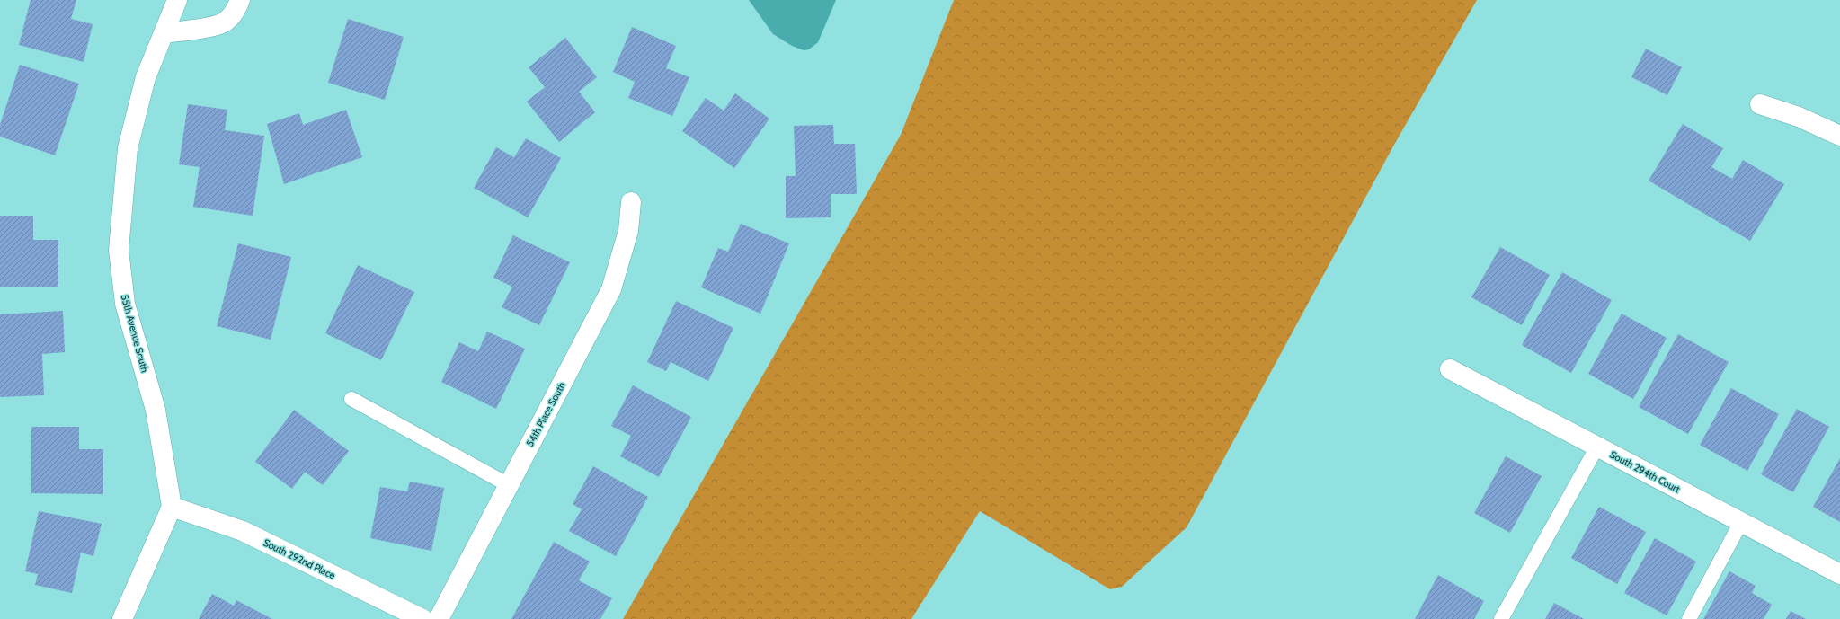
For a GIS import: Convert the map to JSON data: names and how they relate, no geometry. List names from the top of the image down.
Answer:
{
  "streets": {
    "street": [
      "55th Avenue South",
      "54th Place South",
      "South 294th Court",
      "South 292nd Place"
    ]
  },
  "crossings": [
    ["55th Avenue South", "South 292nd Place"]
  ]
}
